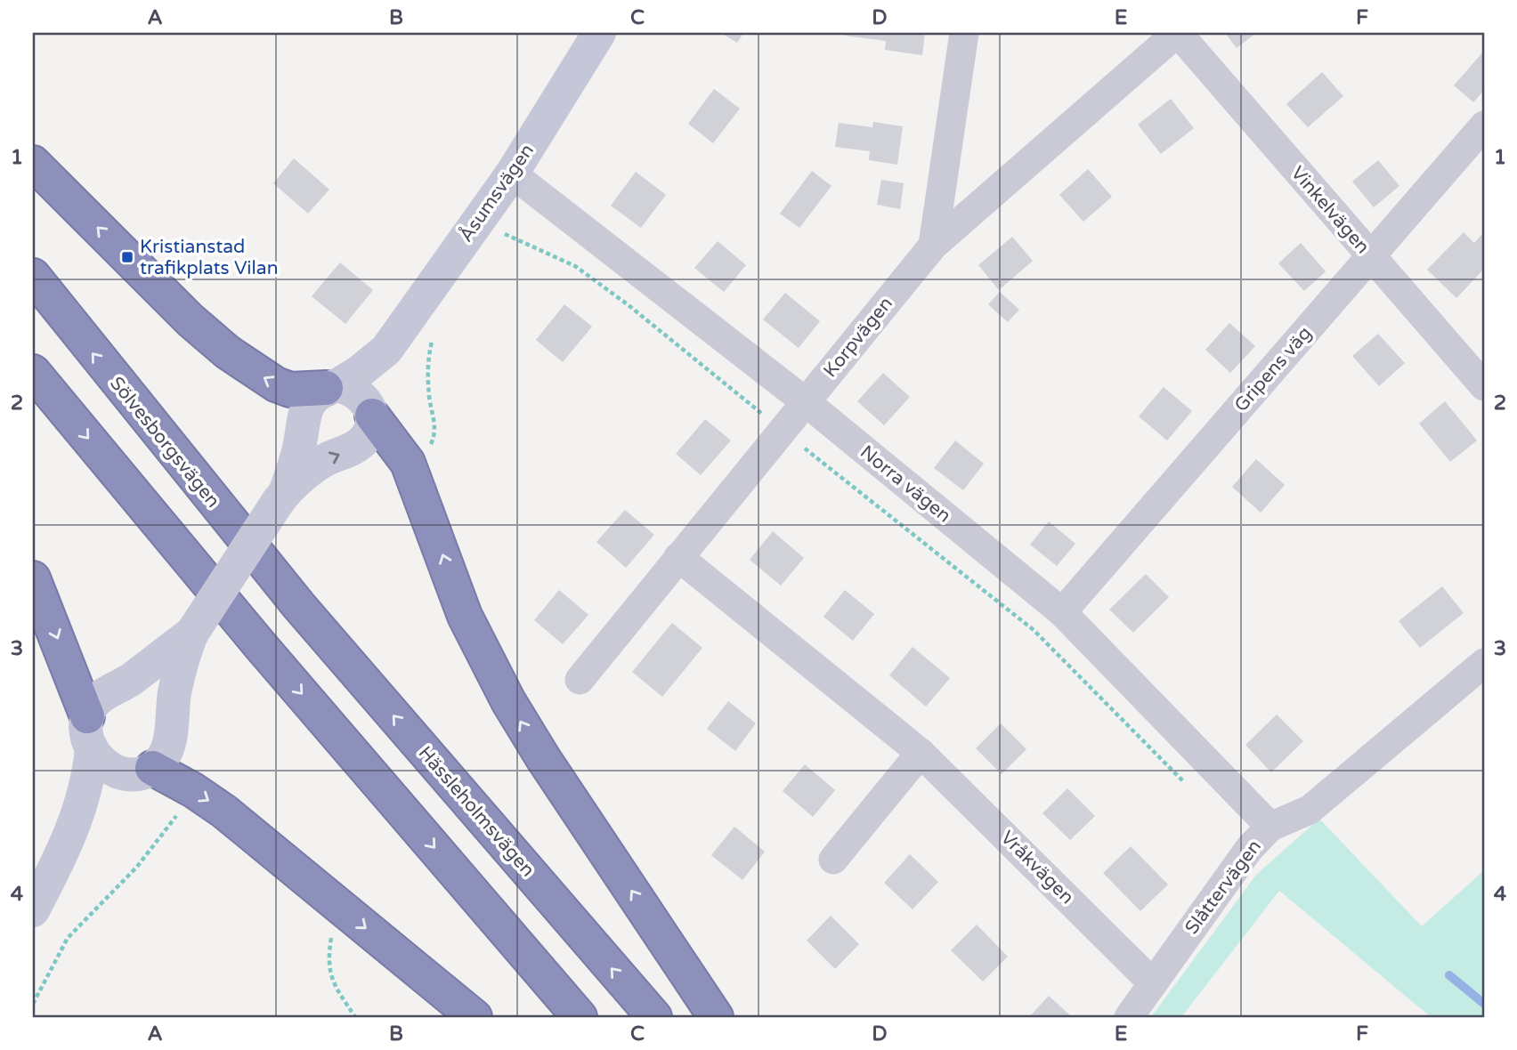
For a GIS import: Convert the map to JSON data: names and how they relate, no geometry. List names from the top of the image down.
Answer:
{
  "streets": {
    "highway": ["Sölvesborgsvägen", "Hässleholmsvägen"],
    "main road": ["Åsumsvägen"],
    "street": [
      "Vinkelvägen",
      "Korpvägen",
      "Gripens väg",
      "Norra vägen",
      "Vråkvägen",
      "Slåttervägen"
    ]
  },
  "crossings": [
    ["Åsumsvägen", "Norra vägen"],
    ["Vinkelvägen", "Korpvägen"],
    ["Vinkelvägen", "Gripens väg"],
    ["Korpvägen", "Norra vägen"],
    ["Korpvägen", "Vråkvägen"],
    ["Gripens väg", "Norra vägen"],
    ["Sölvesborgsvägen", "Hässleholmsvägen"],
    ["Norra vägen", "Slåttervägen"],
    ["Vråkvägen", "Slåttervägen"]
  ],
  "places": {
    "transit": ["Kristianstad trafikplats Vilan"]
  },
  "grid": {
    "columns": [
      "A",
      "B",
      "C",
      "D",
      "E",
      "F"
    ],
    "rows": [
      "1",
      "2",
      "3",
      "4"
    ]
  }
}
